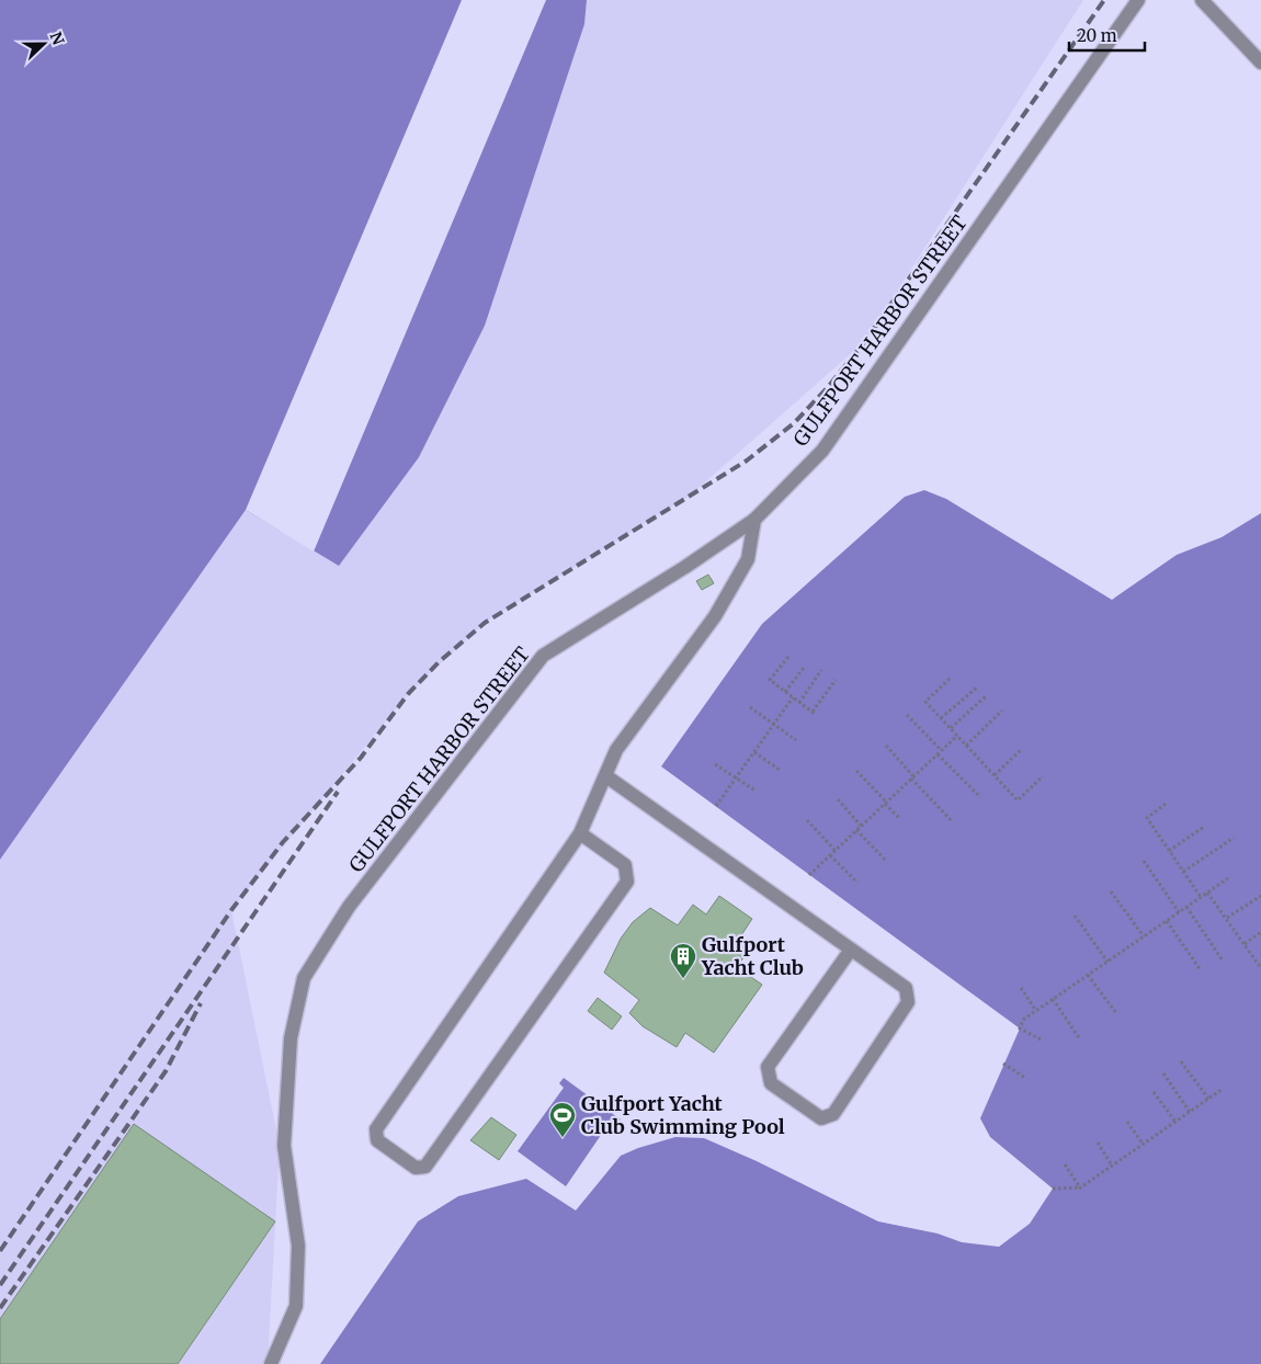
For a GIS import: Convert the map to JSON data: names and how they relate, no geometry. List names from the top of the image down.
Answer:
{
  "streets": {
    "street": ["GULFPORT HARBOR STREET"]
  },
  "places": {
    "building": ["Gulfport Yacht Club"],
    "sports": ["Gulfport Yacht Club Swimming Pool"]
  },
  "scale_bar": "20 m",
  "north": "right"
}
